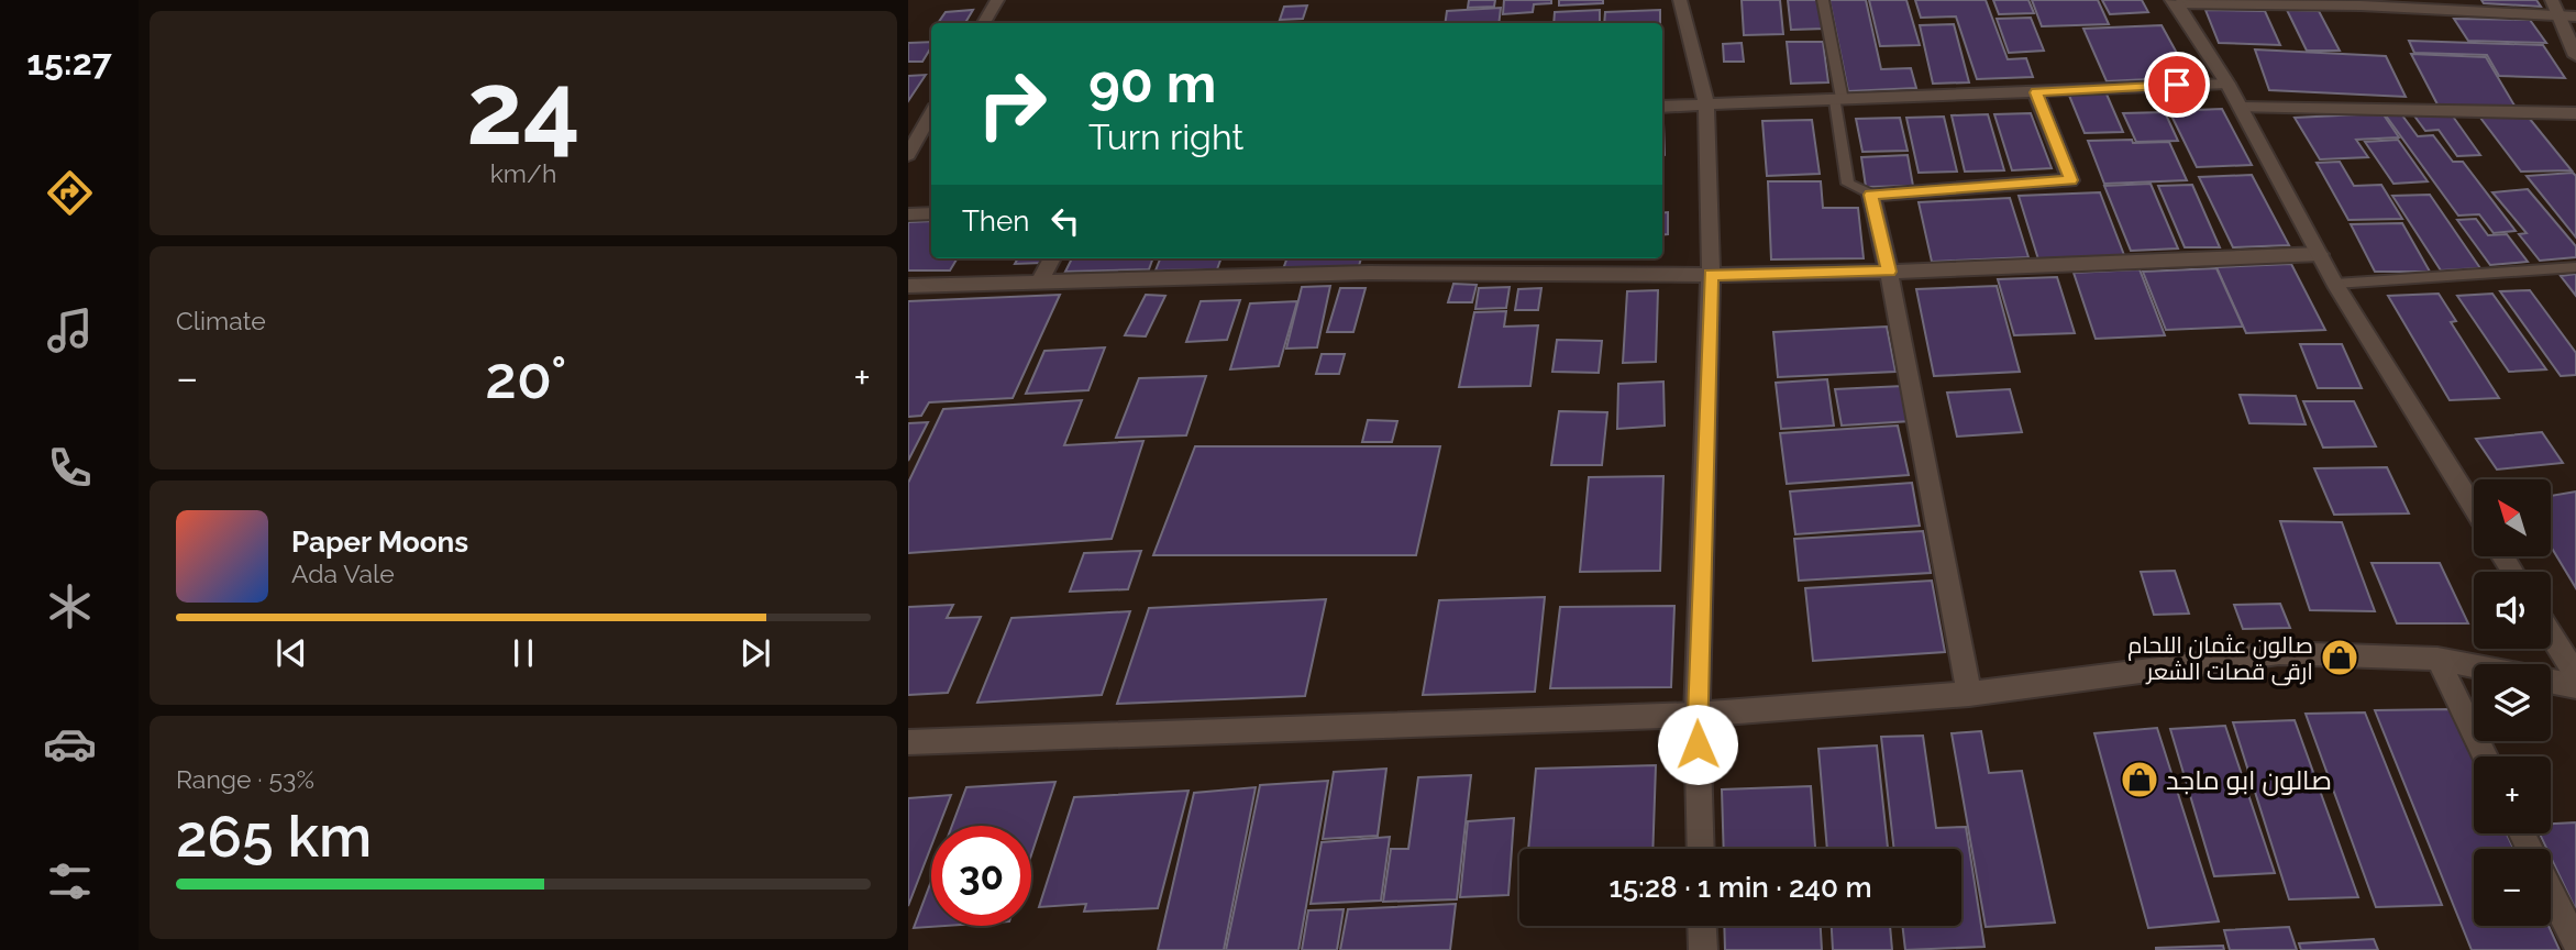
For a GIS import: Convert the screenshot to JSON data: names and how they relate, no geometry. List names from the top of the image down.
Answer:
{
  "places": {
    "shop": ["صالون عثمان اللحام ارقى قصات الشعر", "صالون ابو ماجد"]
  },
  "north": "top left",
  "page": {
    "tabs": "15:27",
    "tile": [
      ["24", "km/h"],
      "Climate",
      ["Range · 53%", "265 km"]
    ],
    "turn": ["90 m", "Turn right"],
    "then": "Then",
    "heat": ["−", "20°", "+"],
    "map_buttons": ["+", "−"],
    "song": ["Paper Moons", "Ada Vale"],
    "limit": "30",
    "trip": "15:28 · 1 min · 240 m"
  }
}
